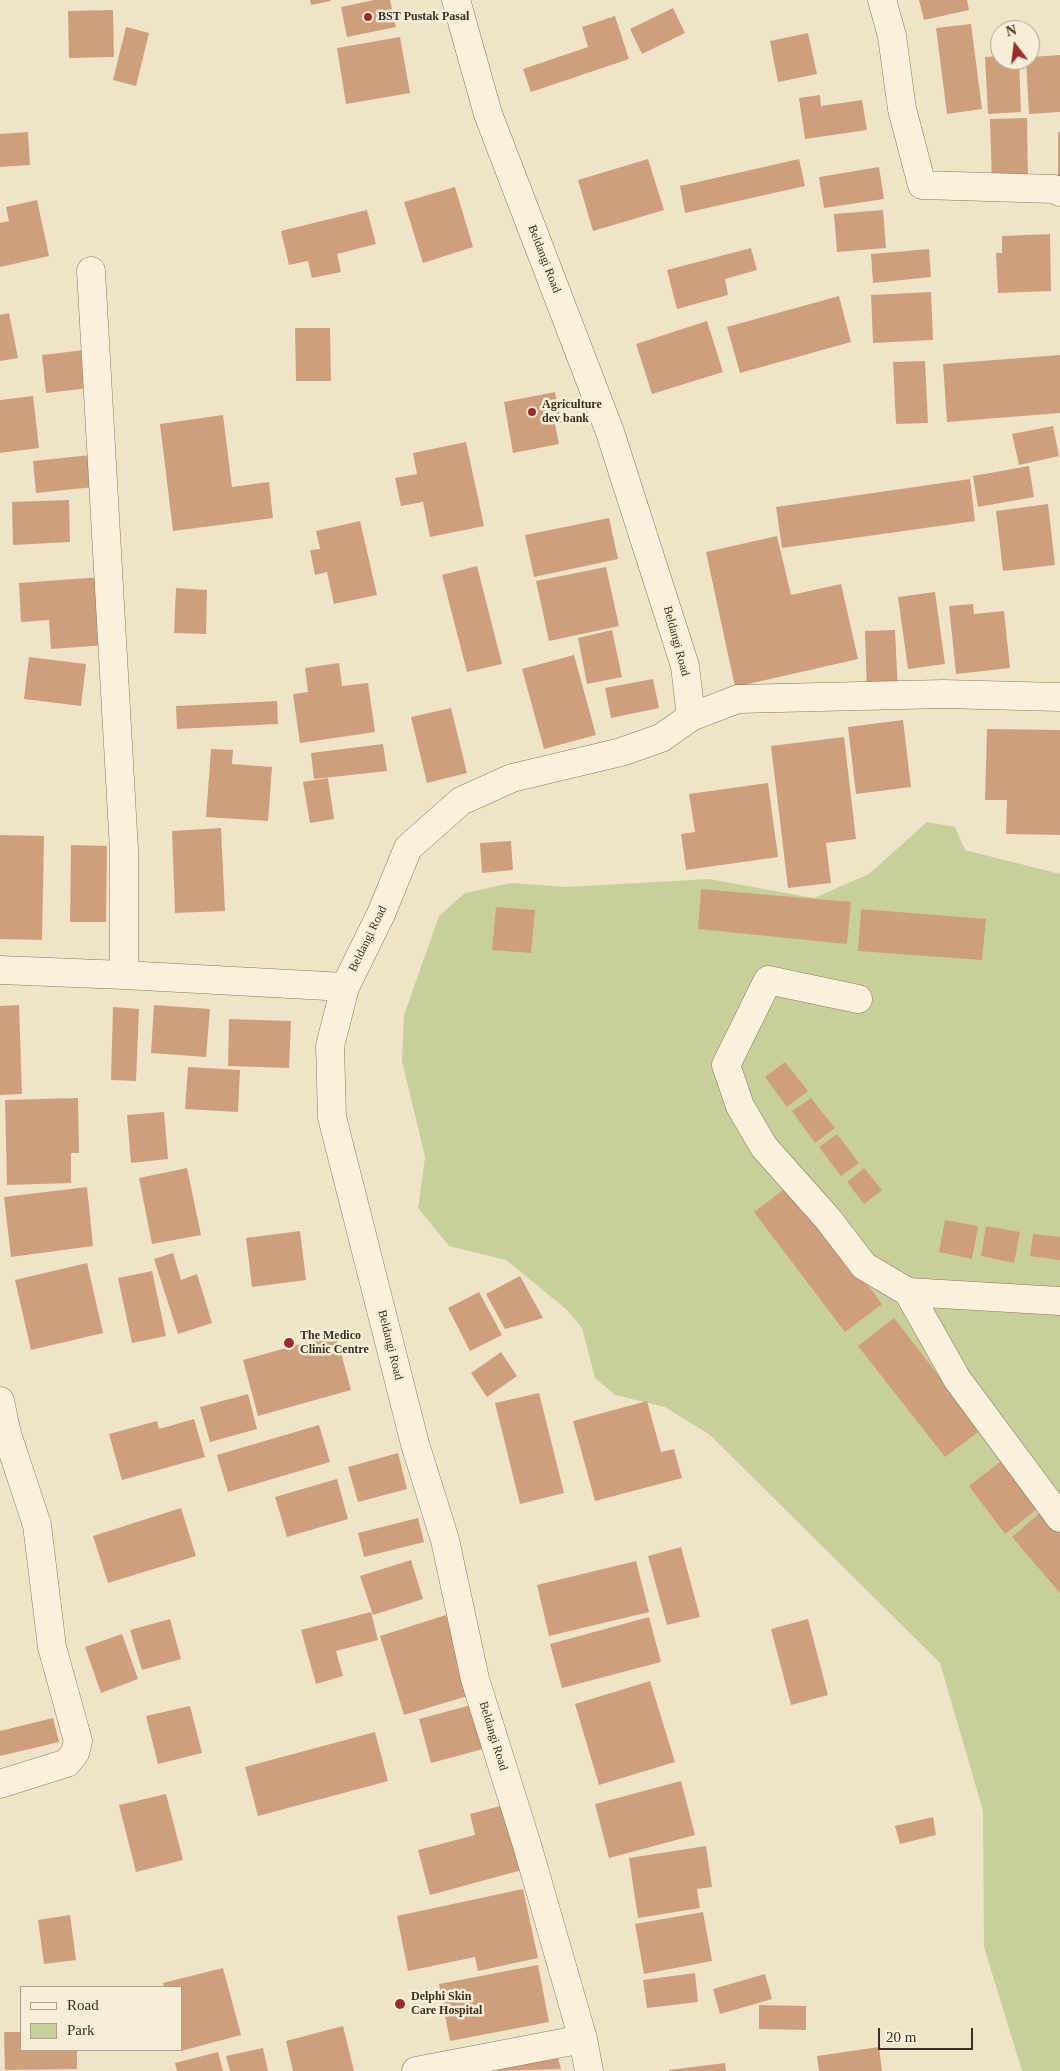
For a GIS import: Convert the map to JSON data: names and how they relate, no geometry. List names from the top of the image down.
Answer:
{
  "streets": {
    "street": ["Beldangi Road"]
  },
  "places": [
    "BST Pustak Pasal",
    "Agriculture dev bank",
    "The Medico Clinic Centre",
    "Delphi Skin Care Hospital"
  ],
  "legend": ["Road", "Park"],
  "scale_bar": "20 m",
  "north": "top"
}
